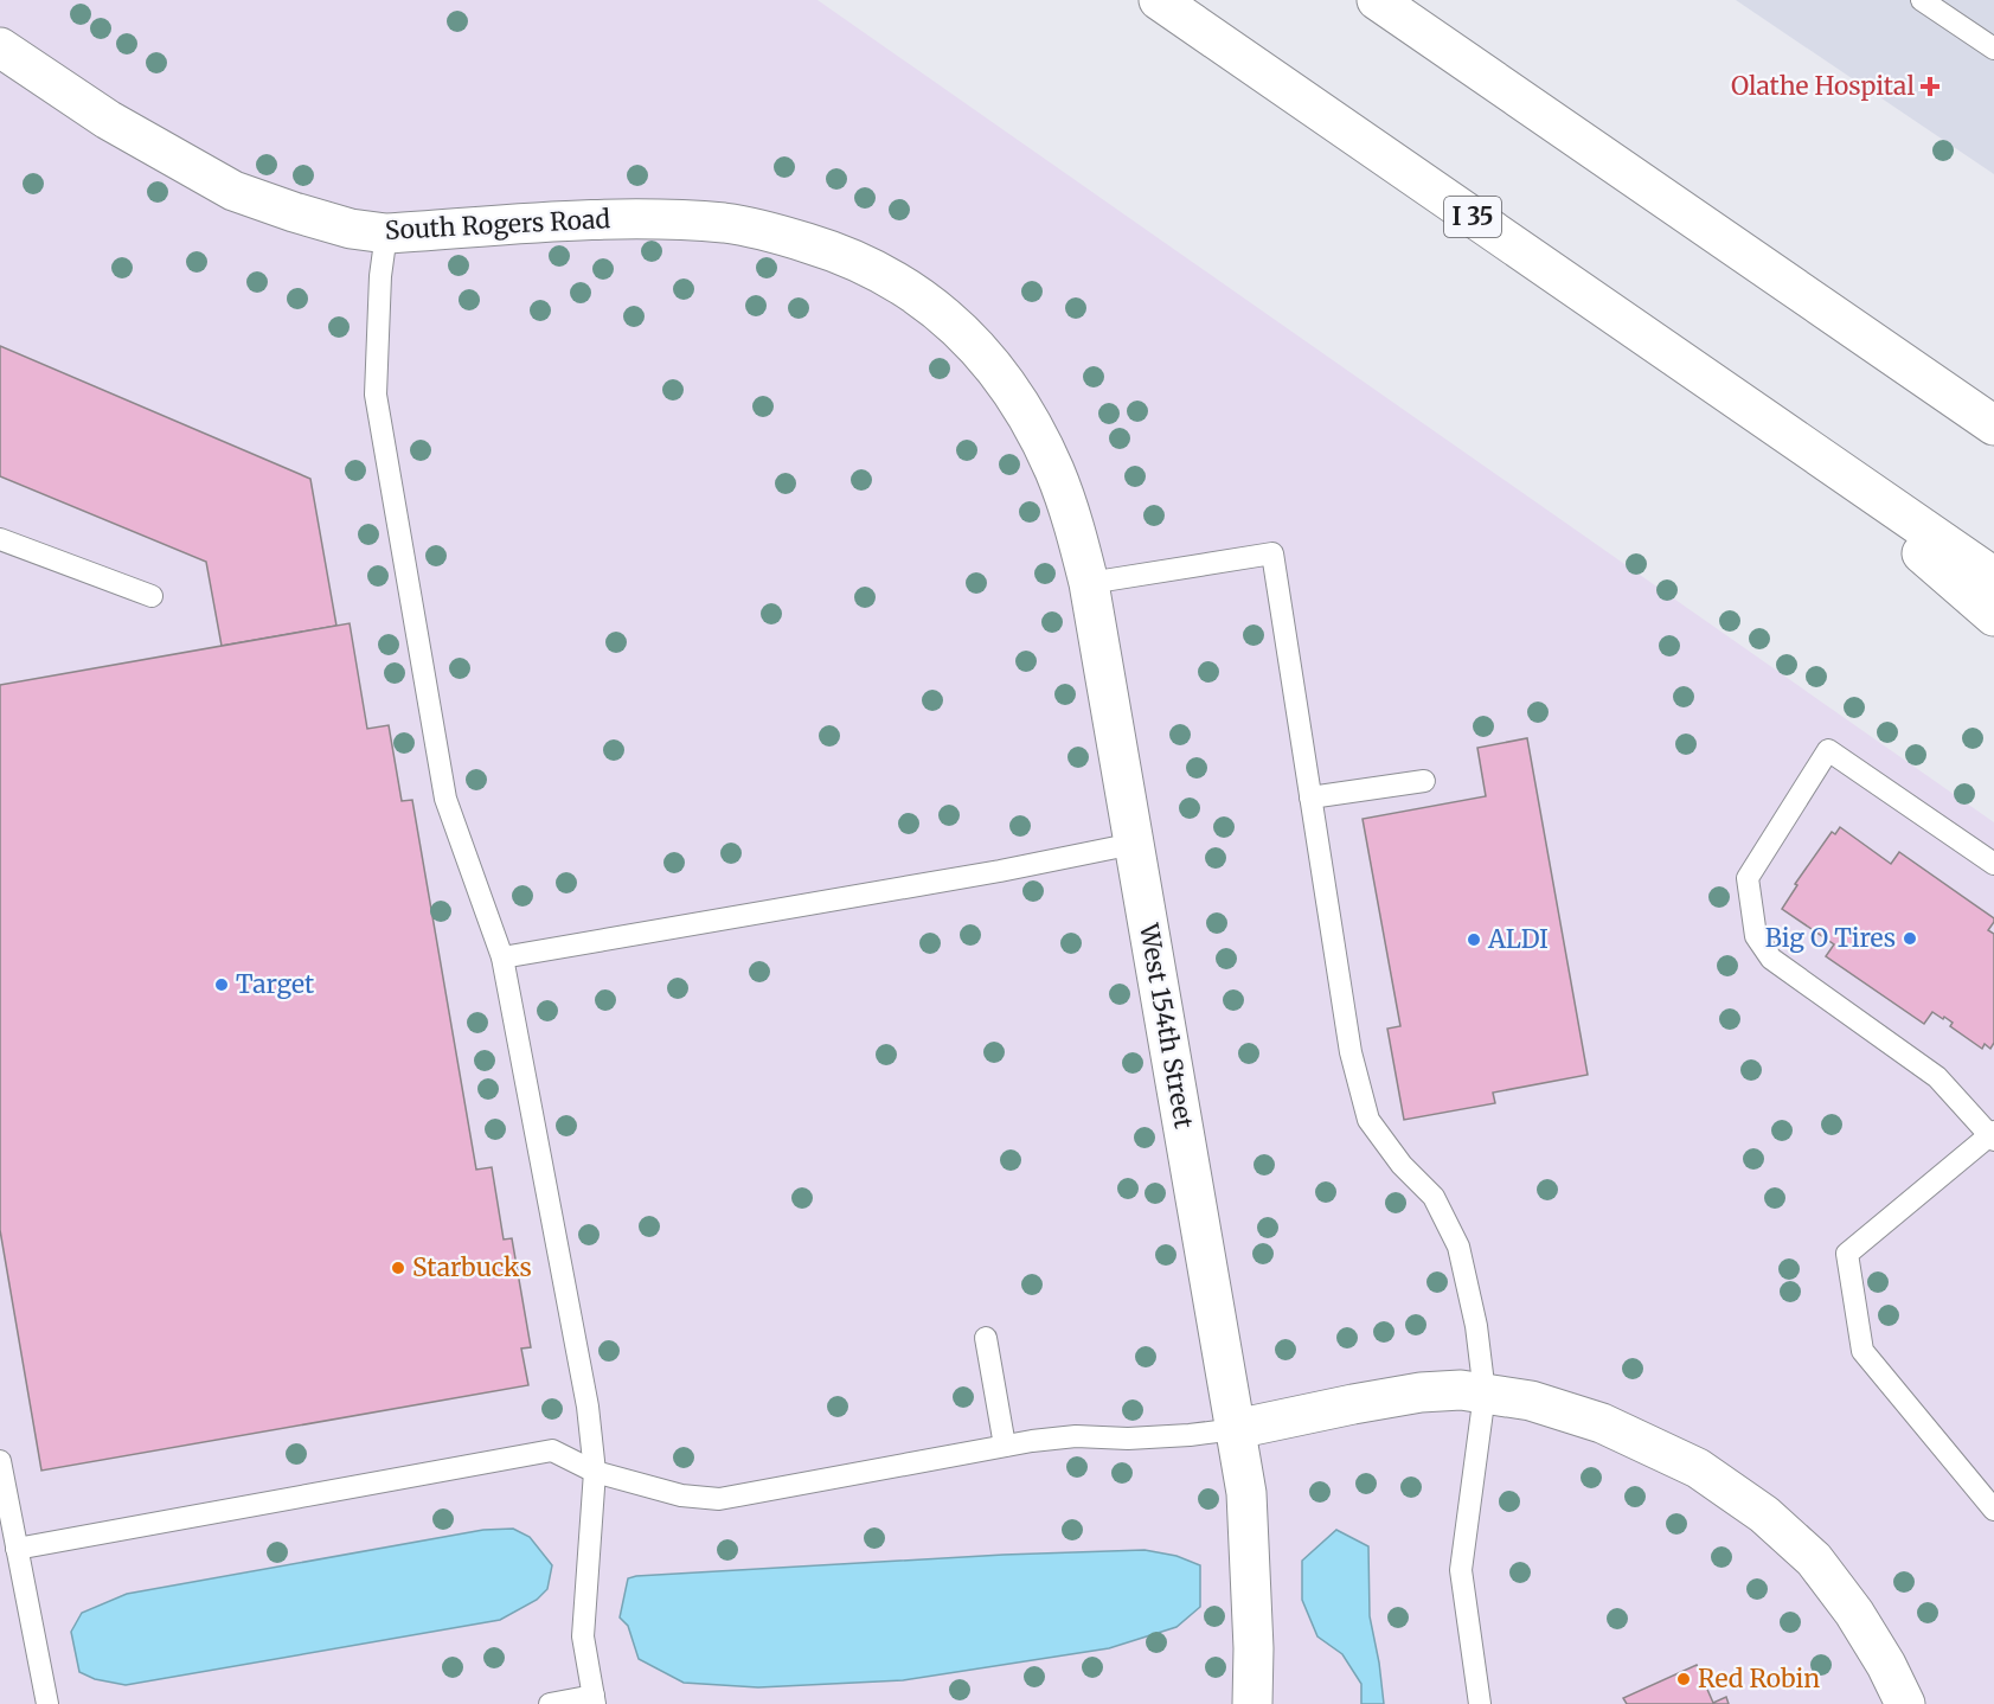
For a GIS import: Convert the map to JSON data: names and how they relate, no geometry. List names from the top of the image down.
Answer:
{
  "streets": {
    "main road": ["I 35", "South Rogers Road", "West 154th Street"]
  },
  "crossings": [
    ["South Rogers Road", "West 154th Street"]
  ],
  "places": {
    "health": ["Olathe Hospital"],
    "other": [
      "Big O Tires",
      "ALDI",
      "Target",
      "Starbucks",
      "Red Robin"
    ]
  }
}
